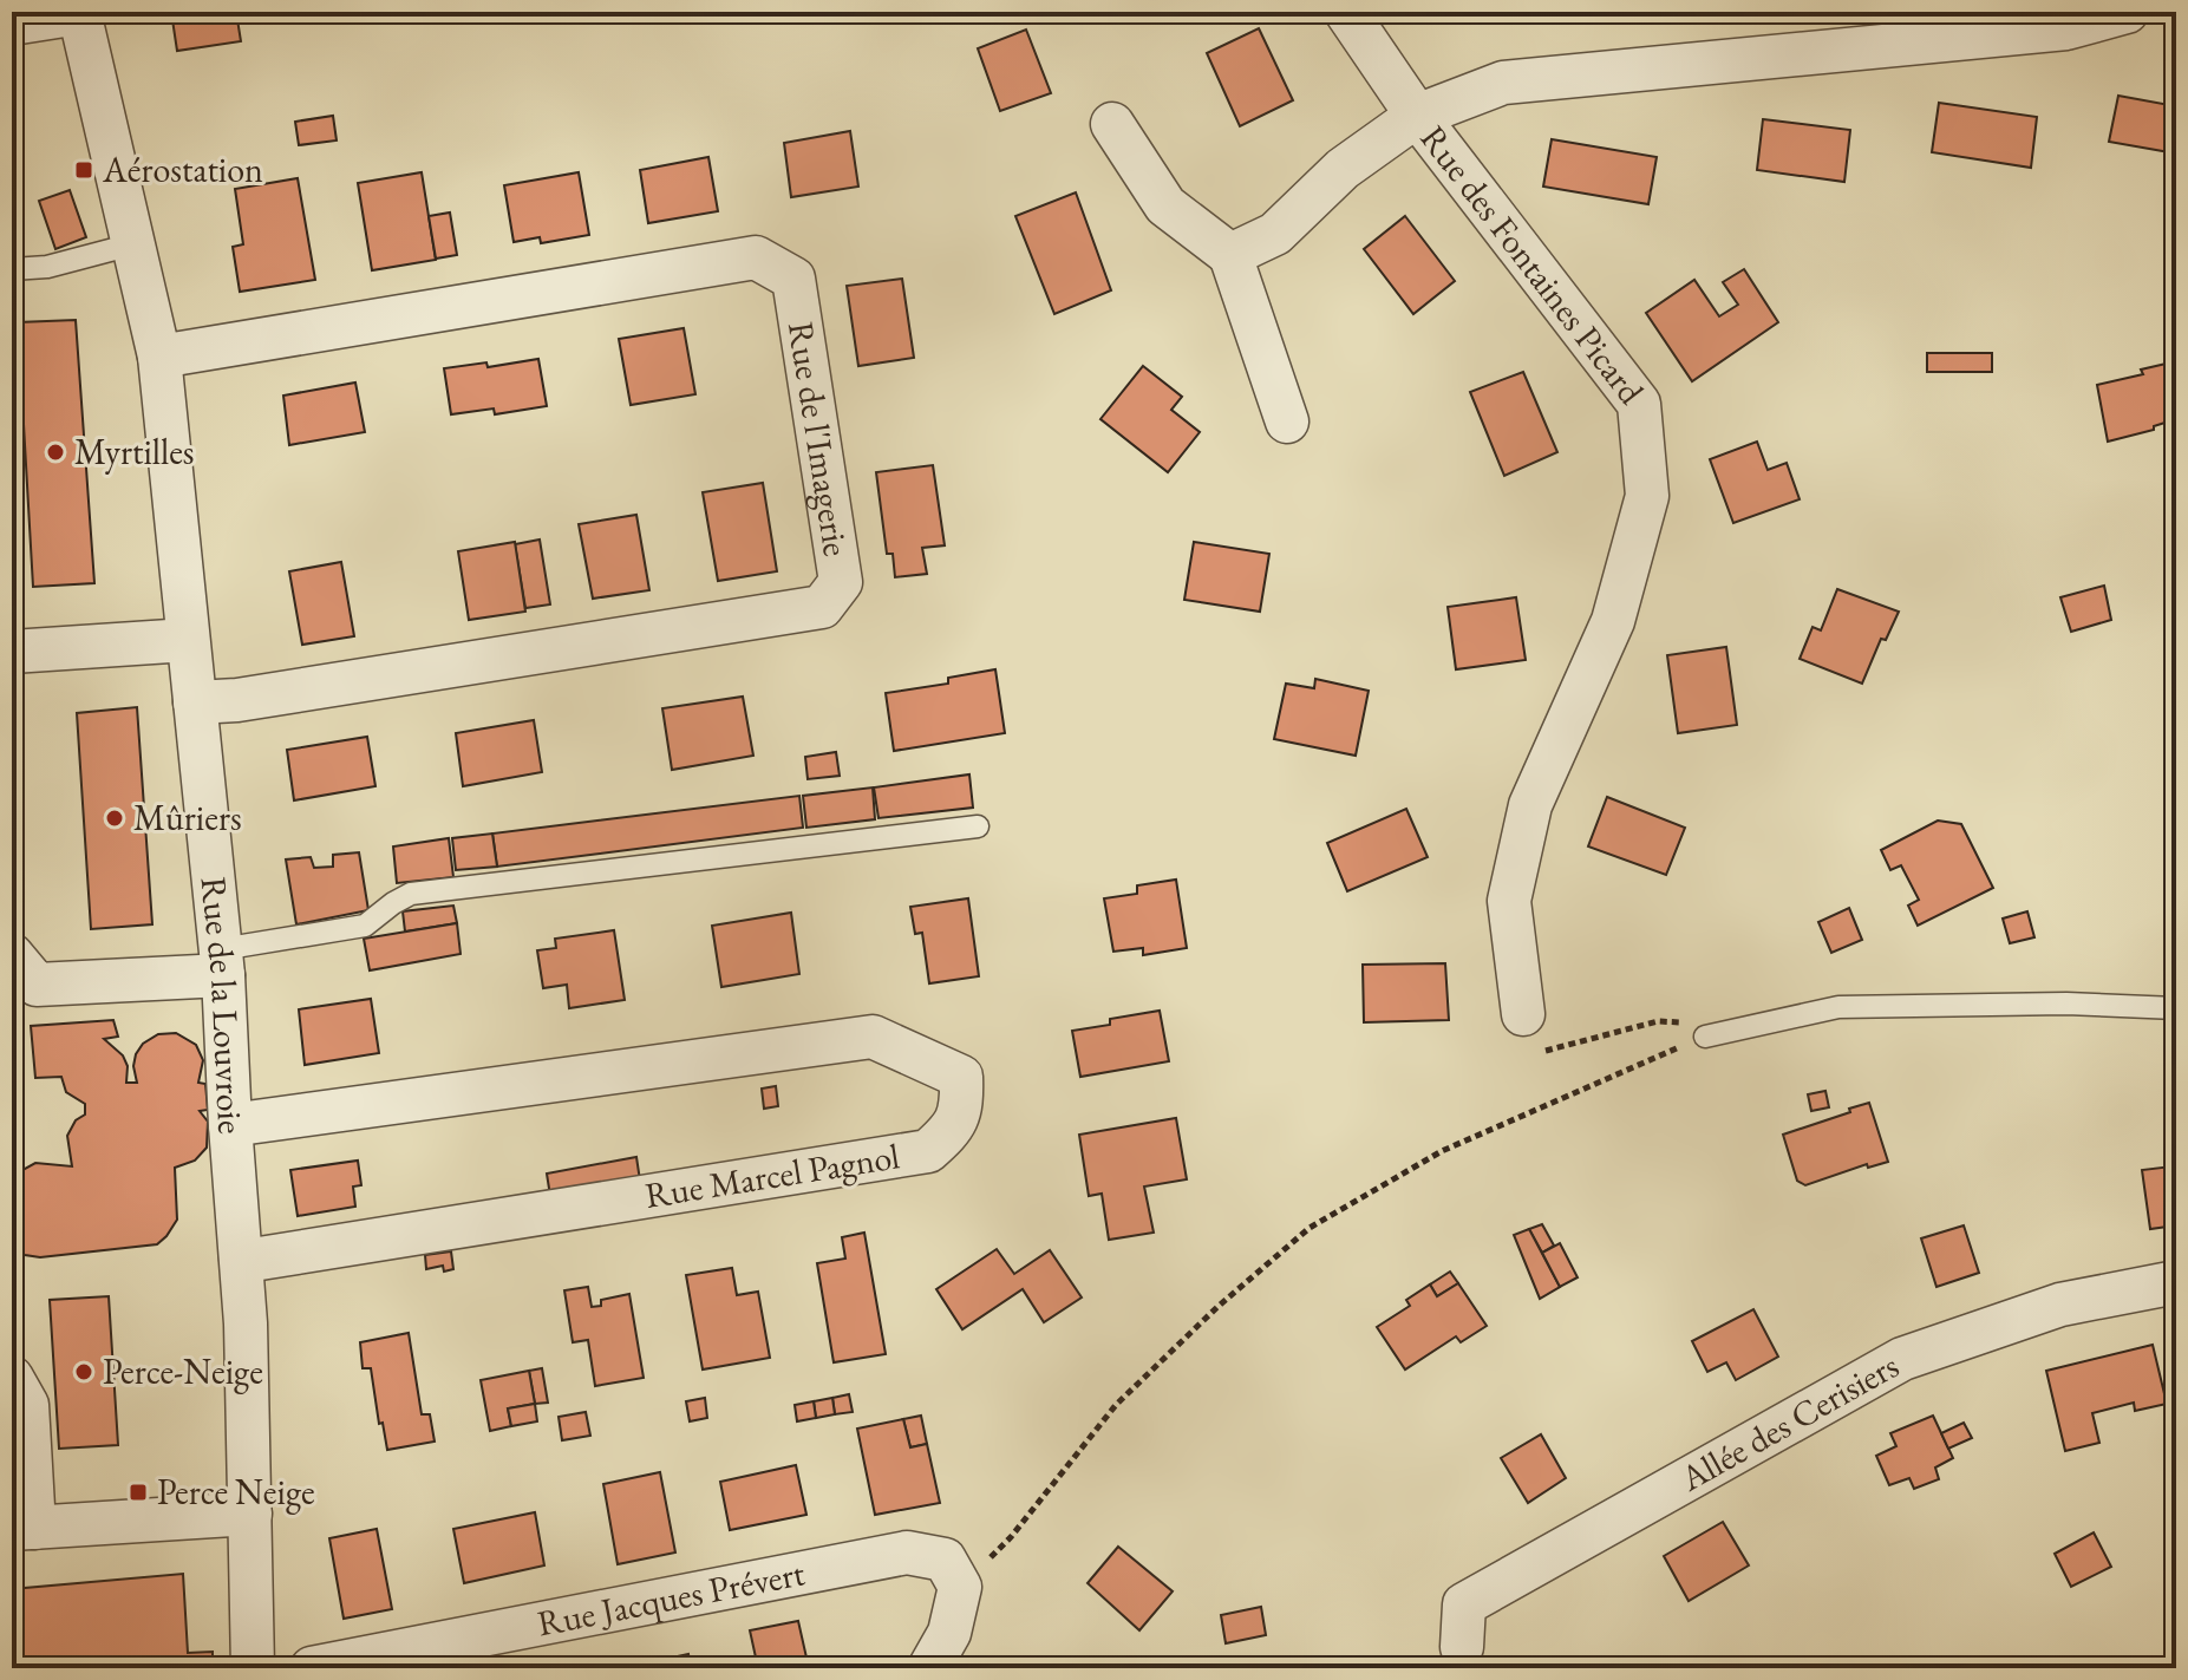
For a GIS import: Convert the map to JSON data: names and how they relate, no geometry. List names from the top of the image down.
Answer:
{
  "streets": {
    "street": [
      "Rue des Fontaines Picard",
      "Rue de l'Imagerie",
      "Rue de la Louvroie",
      "Rue Marcel Pagnol",
      "Allée des Cerisiers",
      "Rue Jacques Prévert"
    ]
  },
  "crossings": [
    ["Rue de l'Imagerie", "Rue de la Louvroie"],
    ["Rue de la Louvroie", "Rue Marcel Pagnol"]
  ],
  "places": {
    "transit": ["Aérostation", "Perce Neige"],
    "other": ["Myrtilles", "Mûriers", "Perce-Neige"]
  }
}
